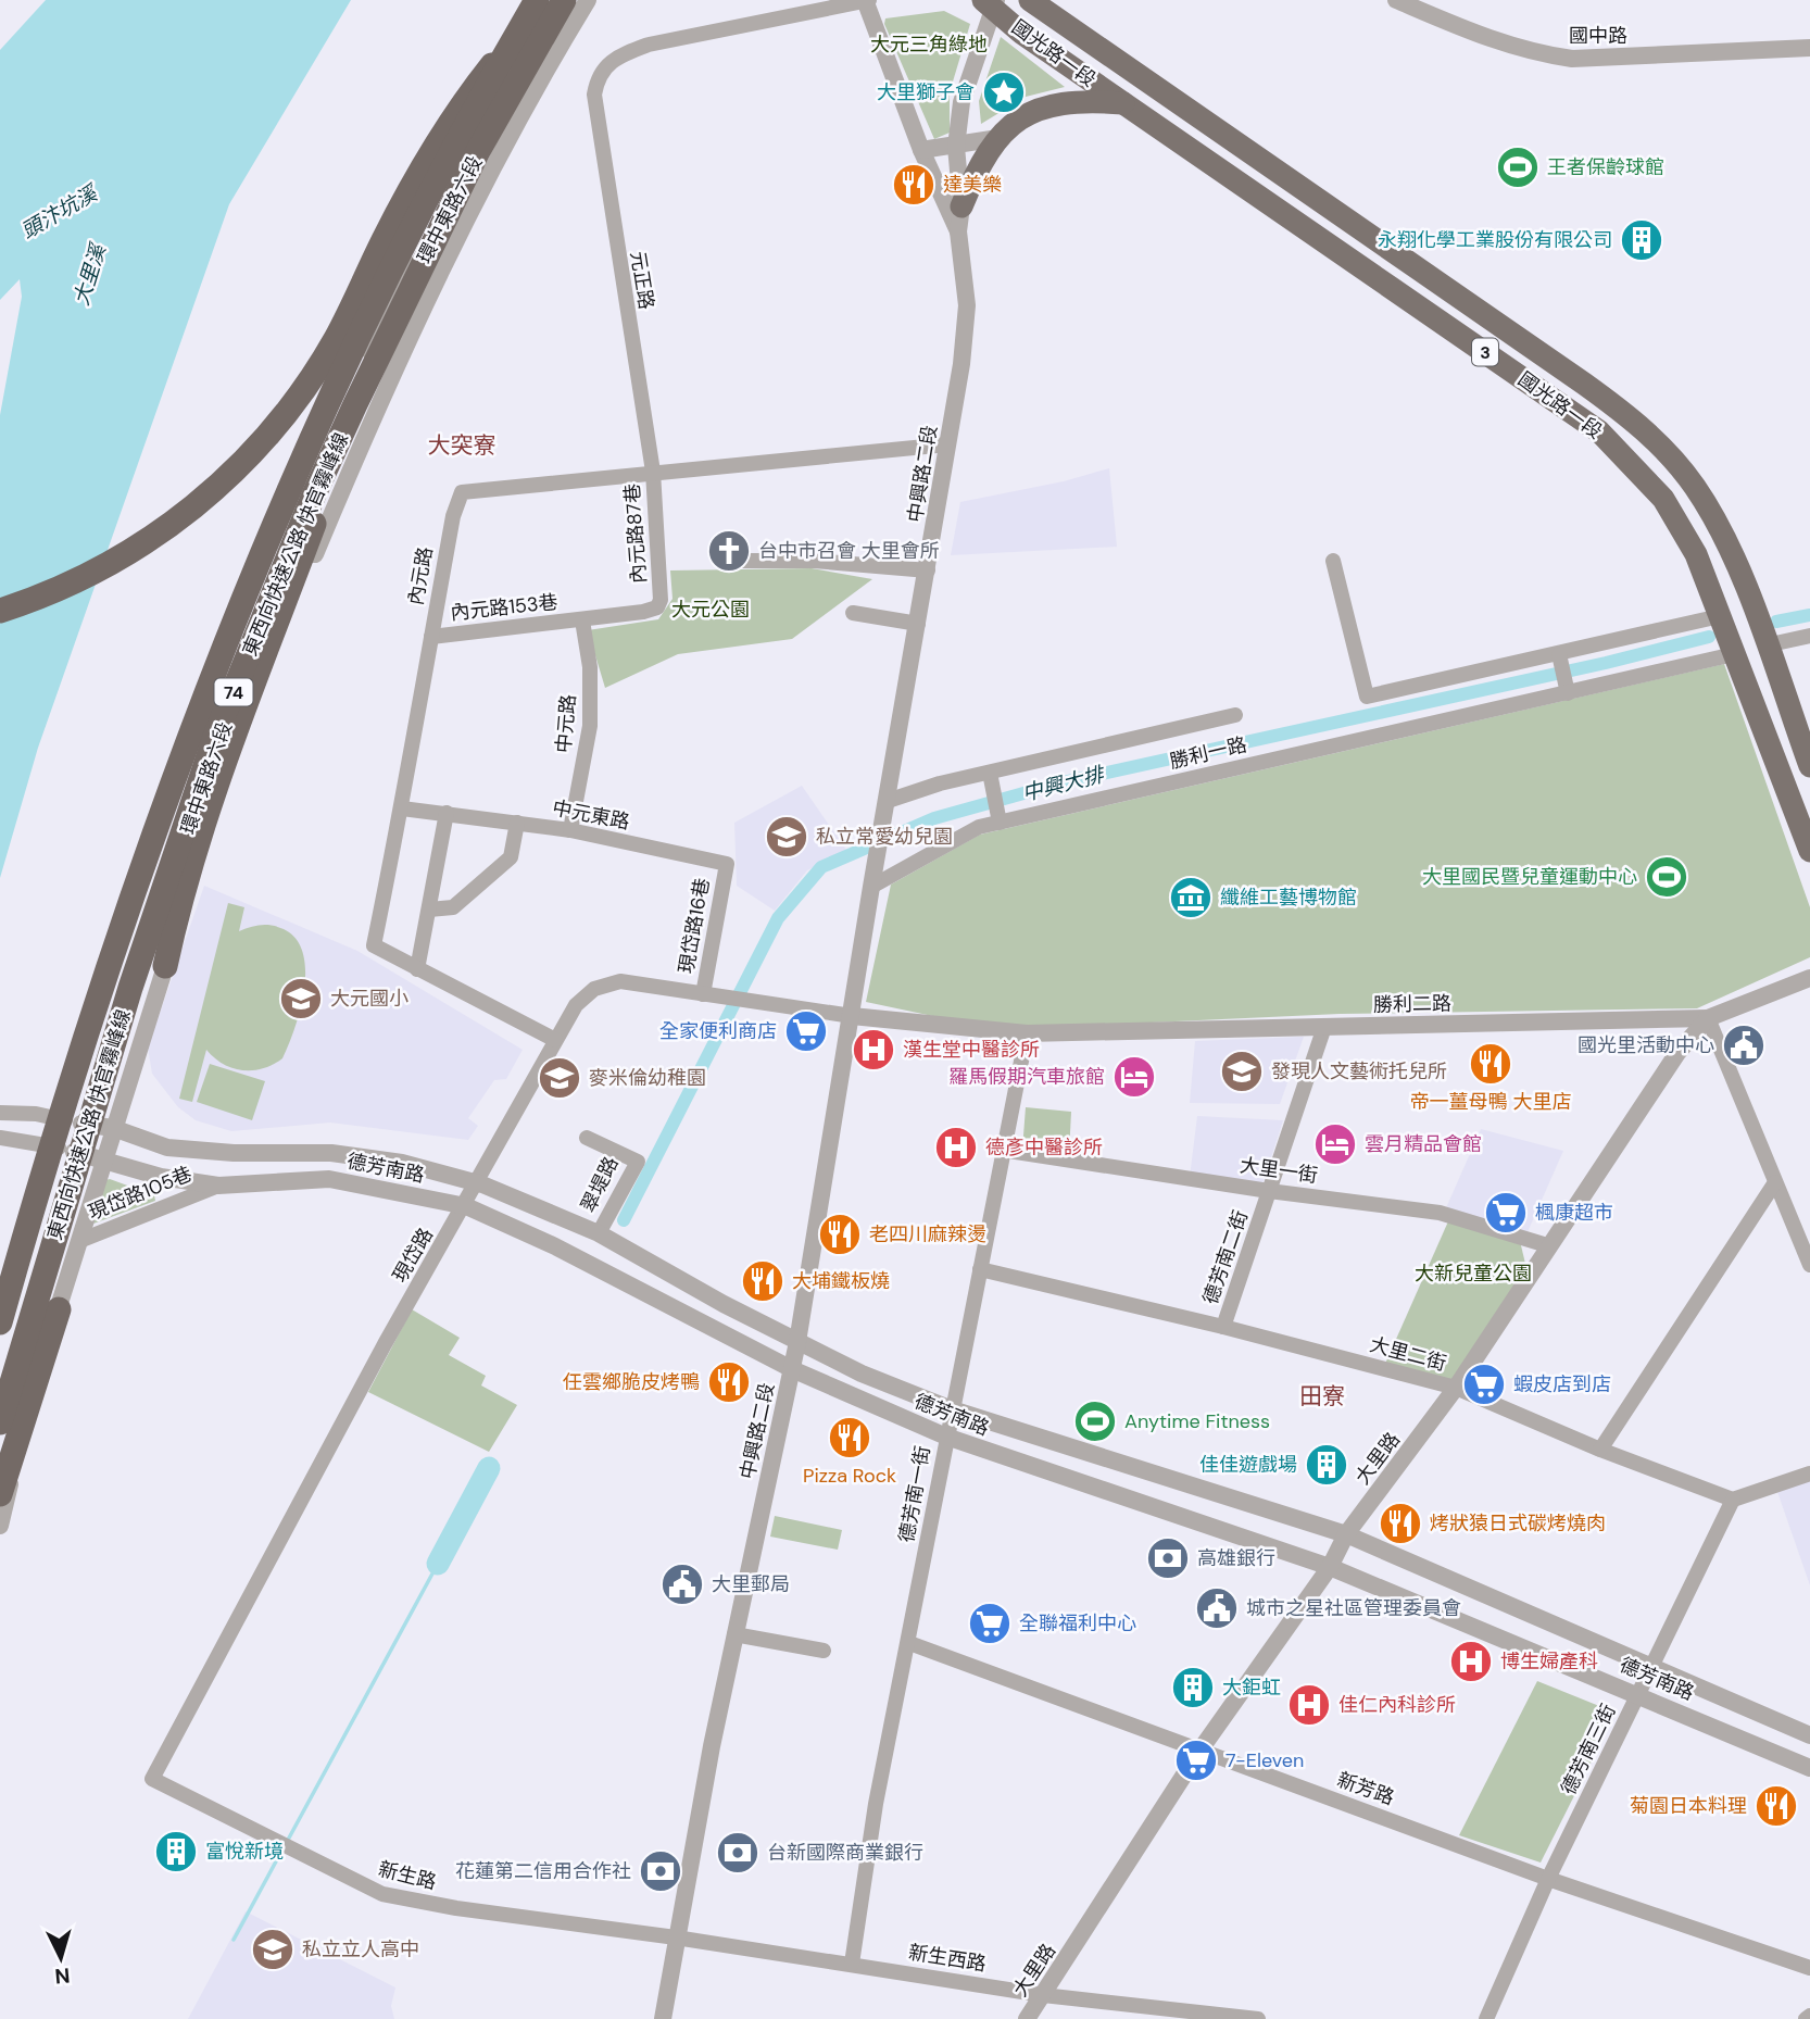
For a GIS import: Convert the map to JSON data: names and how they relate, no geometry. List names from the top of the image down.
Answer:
{
  "streets": {
    "highway": ["東西向快速公路 快官霧峰線", "74"],
    "main road": ["國光路一段", "3"],
    "street": [
      "國中路",
      "環中東路六段",
      "元正路",
      "中興路二段",
      "內元路87巷",
      "內元路",
      "內元路153巷",
      "中元路",
      "勝利一路",
      "中元東路",
      "現岱路16巷",
      "勝利二路",
      "德芳南路",
      "大里一街",
      "翠堤路",
      "現岱路105巷",
      "現岱路",
      "德芳南二街",
      "大里二街",
      "大里路",
      "德芳南一街",
      "德芳南三街",
      "新芳路",
      "新生路",
      "新生西路"
    ]
  },
  "crossings": [
    ["國光路一段", "中興路二段"],
    ["國光路一段", "勝利一路"],
    ["環中東路六段", "德芳南路"],
    ["環中東路六段", "現岱路105巷"],
    ["元正路", "中興路二段"],
    ["元正路", "內元路87巷"],
    ["元正路", "內元路"],
    ["中興路二段", "內元路"],
    ["中興路二段", "勝利一路"],
    ["中興路二段", "勝利二路"],
    ["中興路二段", "德芳南路"],
    ["中興路二段", "現岱路"],
    ["中興路二段", "新生路"],
    ["中興路二段", "新生西路"],
    ["內元路87巷", "內元路"],
    ["內元路87巷", "內元路153巷"],
    ["內元路87巷", "中元路"],
    ["東西向快速公路 快官霧峰線", "74"],
    ["內元路", "內元路153巷"],
    ["內元路", "中元東路"],
    ["內元路", "現岱路"],
    ["內元路153巷", "中元路"],
    ["中元路", "中元東路"],
    ["中元東路", "現岱路16巷"],
    ["現岱路16巷", "現岱路"],
    ["勝利二路", "現岱路"],
    ["勝利二路", "德芳南二街"],
    ["勝利二路", "大里路"],
    ["勝利二路", "德芳南一街"],
    ["德芳南路", "翠堤路"],
    ["德芳南路", "現岱路105巷"],
    ["德芳南路", "現岱路"],
    ["德芳南路", "大里路"],
    ["德芳南路", "德芳南一街"],
    ["德芳南路", "德芳南三街"],
    ["大里一街", "德芳南二街"],
    ["大里一街", "大里路"],
    ["大里一街", "德芳南一街"],
    ["現岱路", "新生路"],
    ["德芳南二街", "大里二街"],
    ["大里二街", "大里路"],
    ["大里二街", "德芳南一街"],
    ["大里二街", "德芳南三街"],
    ["大里路", "新芳路"],
    ["大里路", "新生西路"],
    ["德芳南一街", "新芳路"],
    ["德芳南一街", "新生西路"],
    ["德芳南三街", "新芳路"],
    ["新生路", "新生西路"]
  ],
  "districts": ["大突寮", "田寮"],
  "water": ["頭汴坑溪", "大里溪", "中興大排"],
  "parks": ["大元三角綠地", "大元公園", "大新兒童公園"],
  "places": {
    "place": ["大里獅子會"],
    "sports": ["王者保齡球館", "大里國民暨兒童運動中心", "Anytime Fitness"],
    "restaurant": [
      "達美樂",
      "帝一薑母鴨 大里店",
      "老四川麻辣燙",
      "大埔鐵板燒",
      "任雲鄉脆皮烤鴨",
      "Pizza Rock",
      "烤狀猿日式碳烤燒肉",
      "菊園日本料理"
    ],
    "building": [
      "永翔化學工業股份有限公司",
      "佳佳遊戲場",
      "大鉅虹",
      "富悅新境"
    ],
    "church": ["台中市召會 大里會所"],
    "school or university": [
      "私立常愛幼兒園",
      "大元國小",
      "發現人文藝術托兒所",
      "麥米倫幼稚園",
      "私立立人高中"
    ],
    "museum": ["纖維工藝博物館"],
    "supermarket": [
      "全家便利商店",
      "楓康超市",
      "蝦皮店到店",
      "全聯福利中心",
      "7-Eleven"
    ],
    "public building": ["國光里活動中心", "大里郵局", "城市之星社區管理委員會"],
    "hospital": [
      "漢生堂中醫診所",
      "德彥中醫診所",
      "博生婦產科",
      "佳仁內科診所"
    ],
    "hotel": ["羅馬假期汽車旅館", "雲月精品會館"],
    "bank": ["高雄銀行", "台新國際商業銀行", "花蓮第二信用合作社"]
  },
  "north": "bottom"
}
